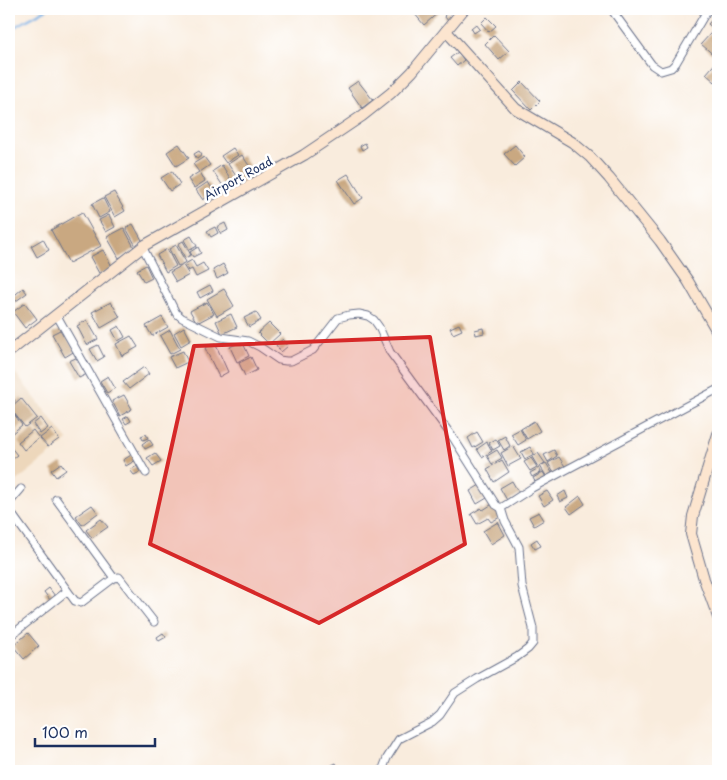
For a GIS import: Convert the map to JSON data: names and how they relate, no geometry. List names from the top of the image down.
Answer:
{
  "streets": {
    "street": ["Airport Road"]
  },
  "scale_bar": "100 m"
}
